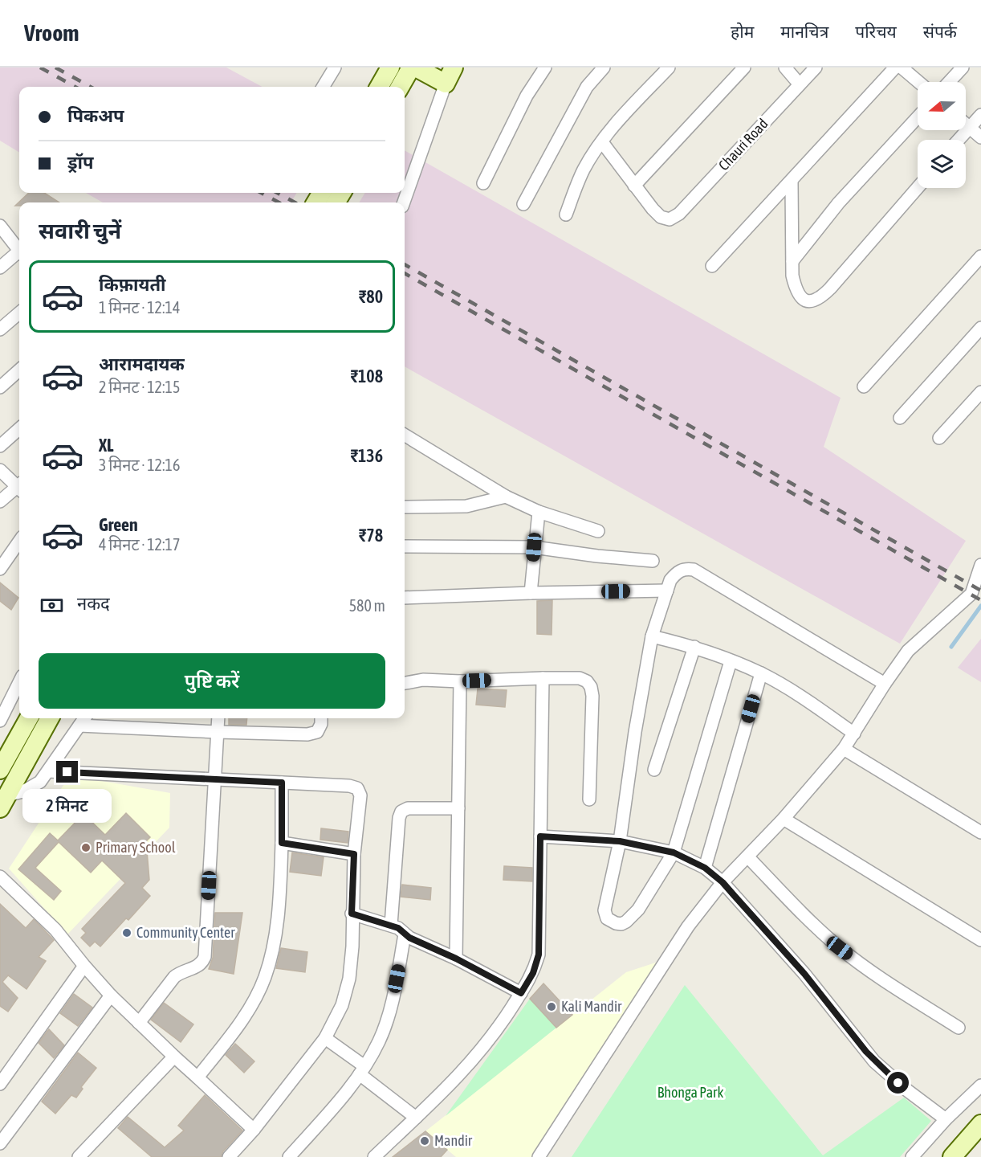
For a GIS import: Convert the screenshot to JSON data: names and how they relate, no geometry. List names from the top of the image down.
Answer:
{
  "streets": {
    "street": ["Chauri Road"]
  },
  "parks": ["Bhonga Park"],
  "places": [
    "Primary School",
    "Community Center",
    "Kali Mandir",
    "Mandir"
  ],
  "north": "left",
  "page": {
    "header": "Vroom",
    "nav": [
      "होम",
      "मानचित्र",
      "परिचय",
      "संपर्क"
    ],
    "banner": ["पिकअप", "ड्रॉप"],
    "heading": "सवारी चुनें",
    "list": [
      {
        "name": "किफ़ायती",
        "note": "1 मिनट · 12:14",
        "value": "₹80"
      },
      {
        "name": "आरामदायक",
        "note": "2 मिनट · 12:15",
        "value": "₹108"
      },
      {
        "name": "XL",
        "note": "3 मिनट · 12:16",
        "value": "₹136"
      },
      {
        "name": "Green",
        "note": "4 मिनट · 12:17",
        "value": "₹78"
      }
    ],
    "pay": ["नकद", "580 m"],
    "buttons": "पुष्टि करें",
    "bubble": "2 मिनट"
  }
}
